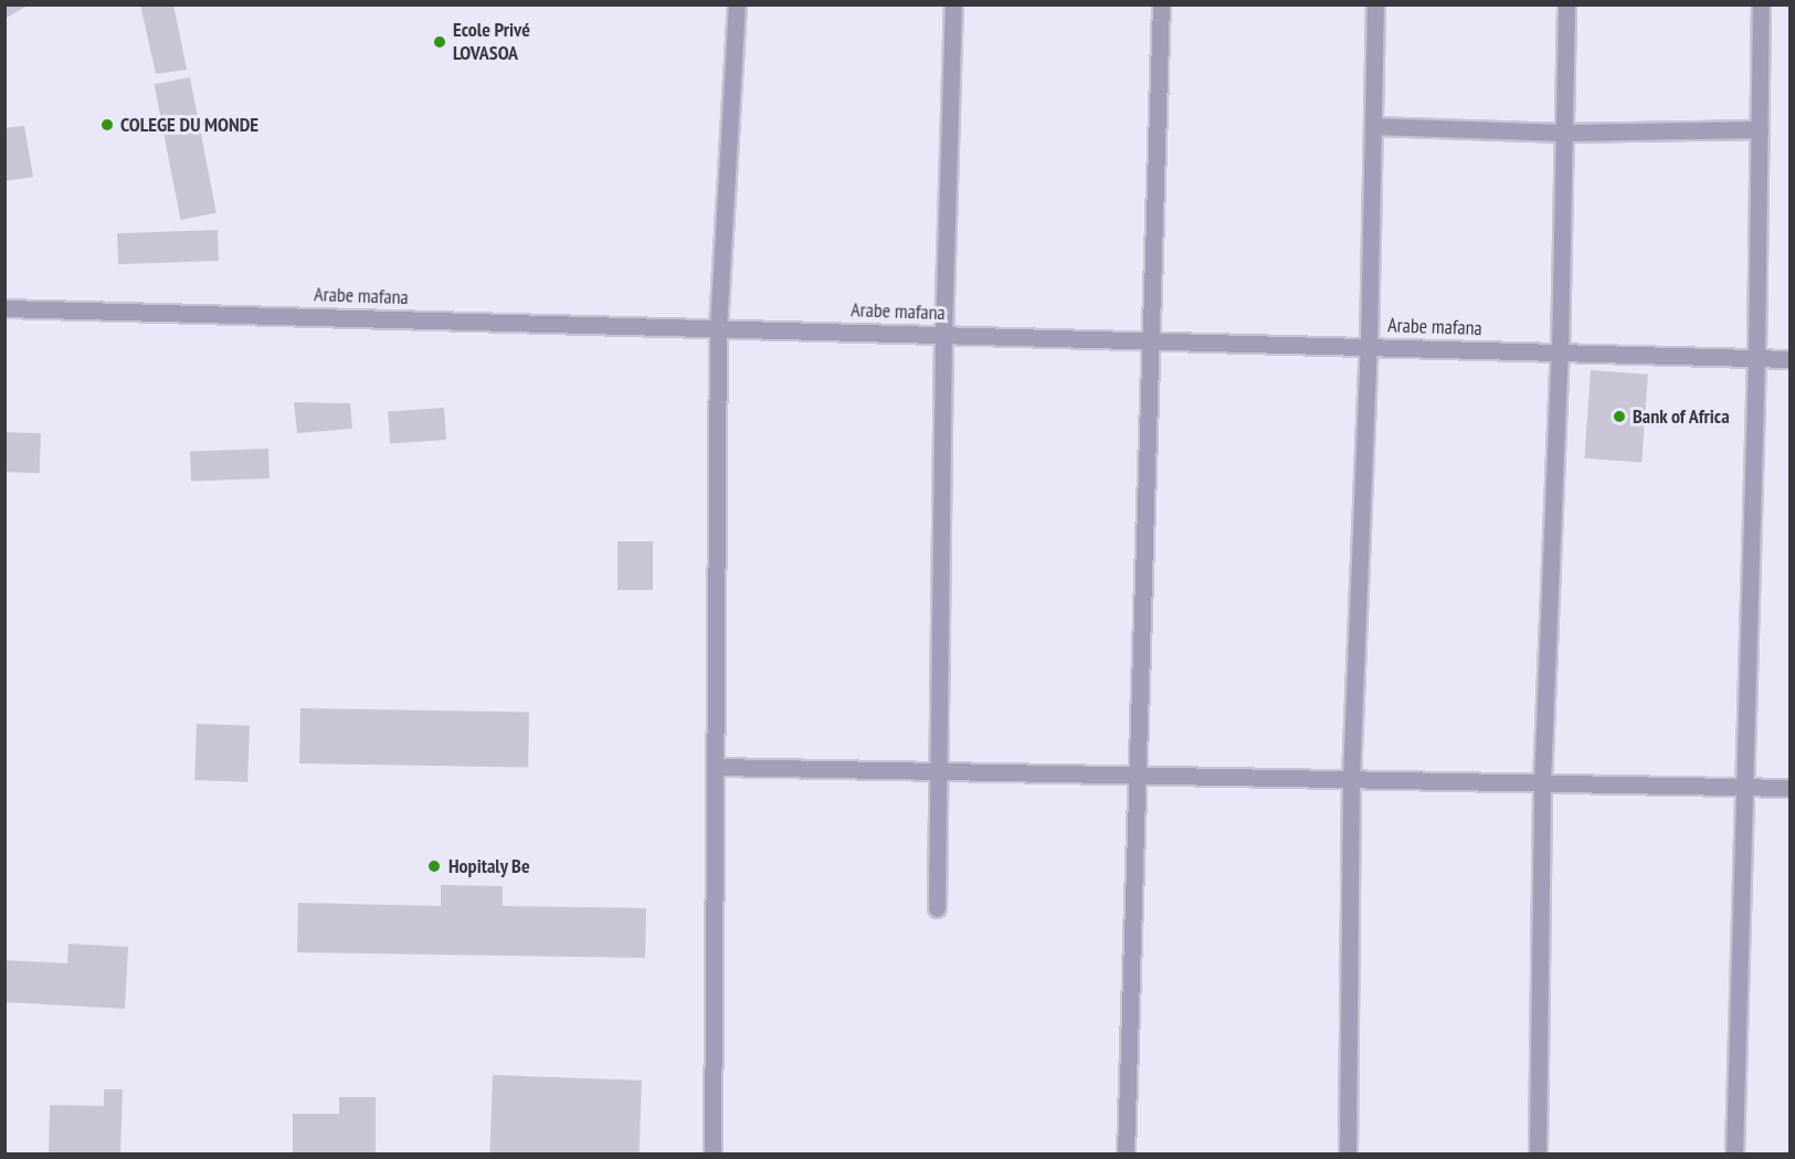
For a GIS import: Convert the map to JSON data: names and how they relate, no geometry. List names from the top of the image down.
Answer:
{
  "streets": {
    "street": ["Arabe mafana"]
  },
  "places": [
    "Ecole Privé LOVASOA",
    "COLEGE DU MONDE",
    "Bank of Africa",
    "Hopitaly Be"
  ]
}
